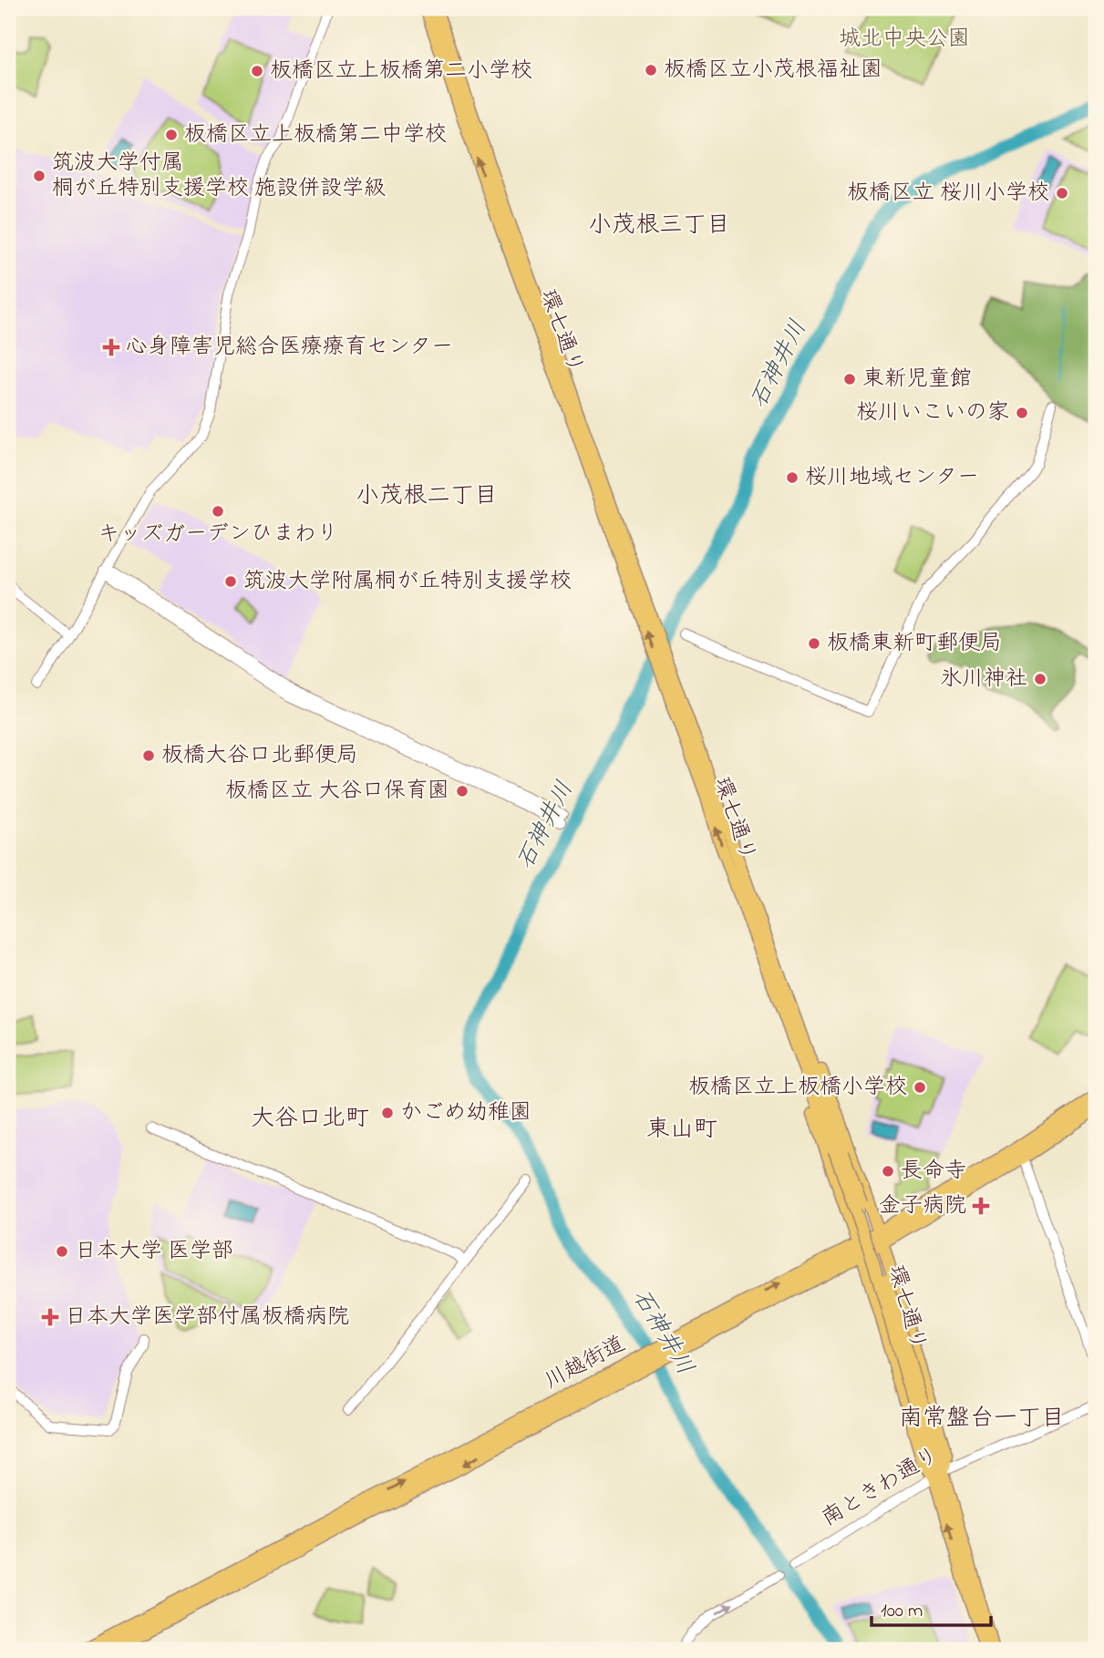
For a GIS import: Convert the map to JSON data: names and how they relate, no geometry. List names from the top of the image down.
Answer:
{
  "streets": {
    "highway": ["川越街道"],
    "main road": ["環七通り"],
    "street": ["南ときわ通り"]
  },
  "crossings": [
    ["環七通り", "南ときわ通り"]
  ],
  "districts": [
    "小茂根三丁目",
    "小茂根二丁目",
    "大谷口北町",
    "東山町",
    "南常盤台一丁目"
  ],
  "water": ["石神井川"],
  "parks": ["城北中央公園"],
  "places": {
    "other": [
      "板橋区立小茂根福祉園",
      "板橋区立上板橋第二小学校",
      "板橋区立上板橋第二中学校",
      "筑波大学付属 桐が丘特別支援学校 施設併設学級",
      "板橋区立 桜川小学校",
      "東新児童館",
      "桜川いこいの家",
      "桜川地域センター",
      "キッズガーデンひまわり",
      "筑波大学附属桐が丘特別支援学校",
      "板橋東新町郵便局",
      "氷川神社",
      "板橋大谷口北郵便局",
      "板橋区立 大谷口保育園",
      "板橋区立上板橋小学校",
      "かごめ幼稚園",
      "長命寺",
      "日本大学 医学部"
    ],
    "health": ["心身障害児総合医療療育センター", "金子病院", "日本大学医学部付属板橋病院"]
  },
  "scale_bar": "100 m"
}
